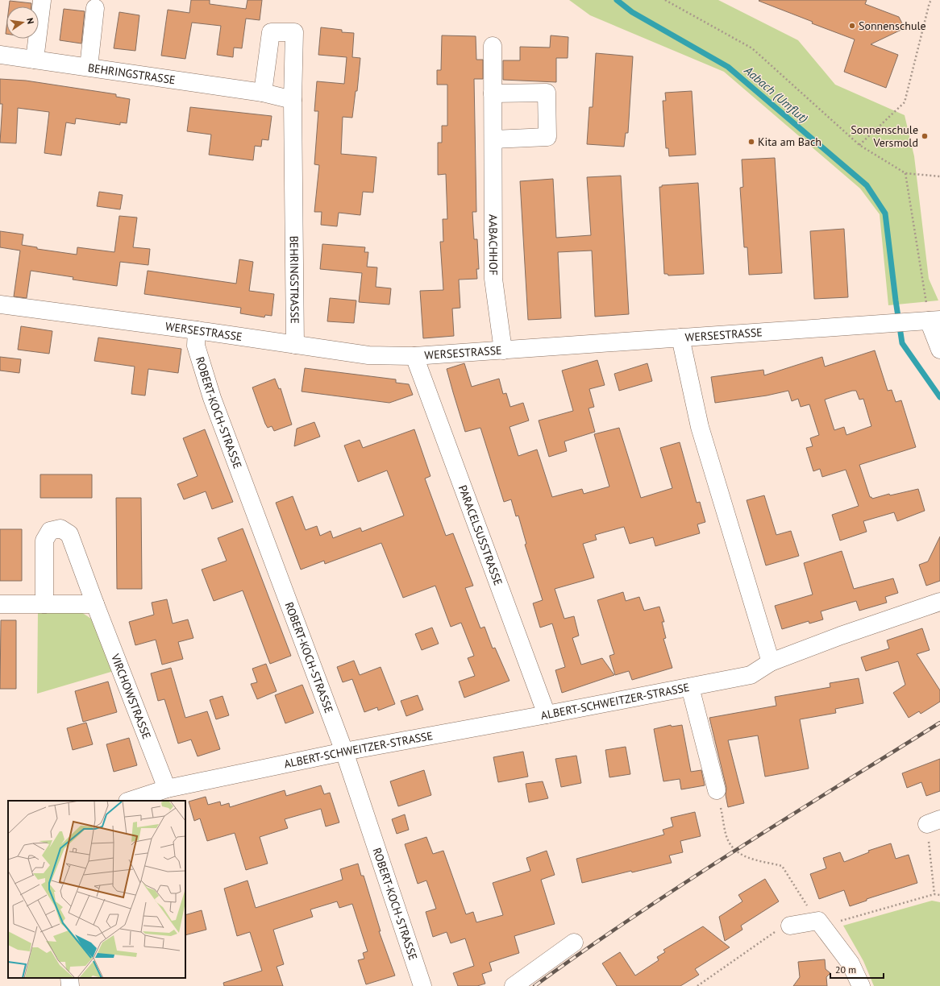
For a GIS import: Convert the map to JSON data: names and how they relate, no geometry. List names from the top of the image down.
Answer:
{
  "streets": {
    "street": [
      "BEHRINGSTRASSE",
      "AABACHHOF",
      "WERSESTRASSE",
      "ROBERT-KOCH-STRASSE",
      "PARACELSUSSTRASSE",
      "VIRCHOWSTRASSE",
      "ALBERT-SCHWEITZER-STRASSE"
    ]
  },
  "crossings": [
    ["BEHRINGSTRASSE", "WERSESTRASSE"],
    ["AABACHHOF", "WERSESTRASSE"],
    ["WERSESTRASSE", "ROBERT-KOCH-STRASSE"],
    ["WERSESTRASSE", "PARACELSUSSTRASSE"],
    ["ROBERT-KOCH-STRASSE", "ALBERT-SCHWEITZER-STRASSE"],
    ["PARACELSUSSTRASSE", "ALBERT-SCHWEITZER-STRASSE"],
    ["VIRCHOWSTRASSE", "ALBERT-SCHWEITZER-STRASSE"]
  ],
  "water": ["Aabach (Umflut)"],
  "places": ["Sonnenschule", "Sonnenschule Versmold", "Kita am Bach"],
  "scale_bar": "20 m",
  "north": "right"
}
